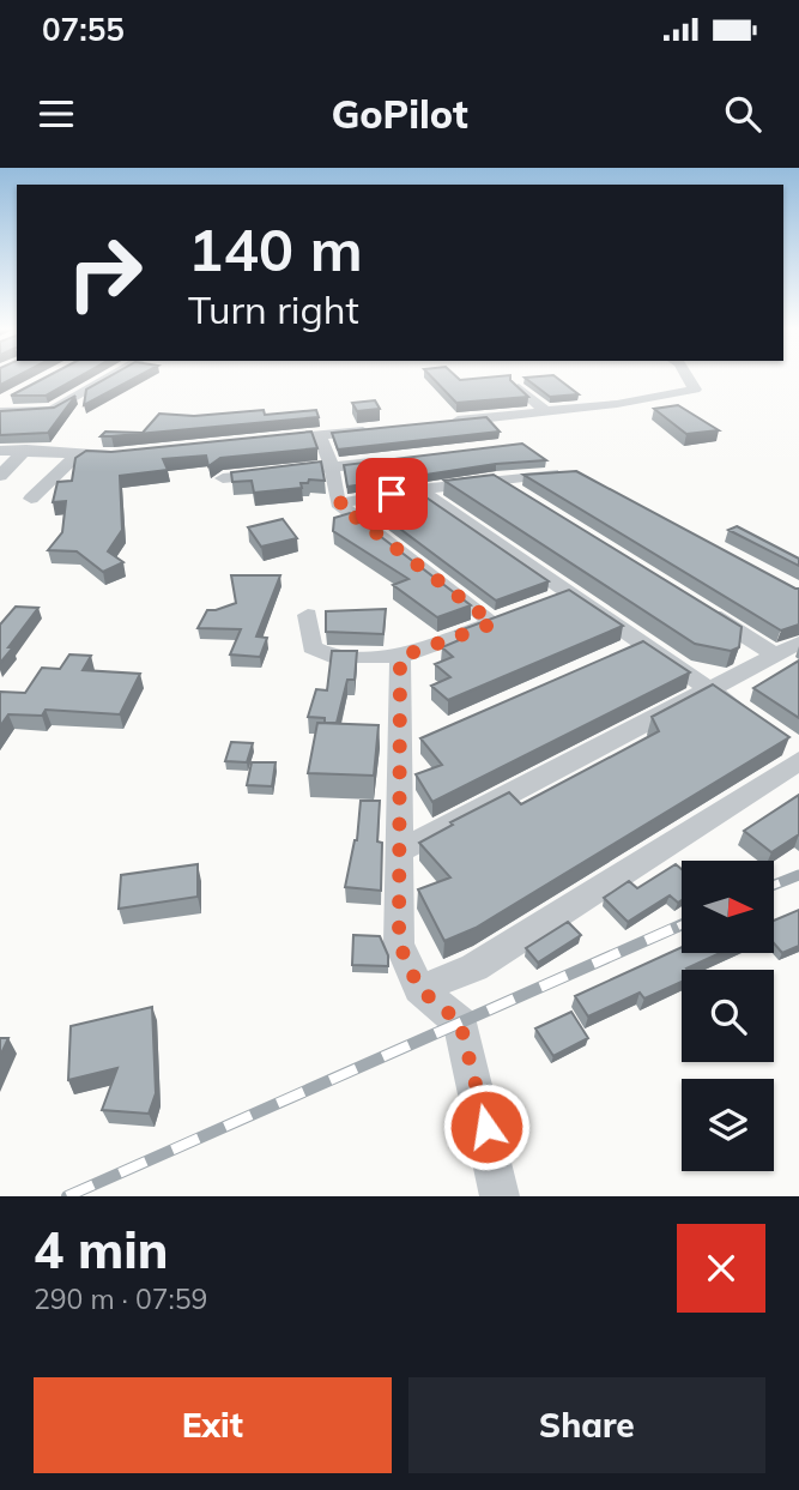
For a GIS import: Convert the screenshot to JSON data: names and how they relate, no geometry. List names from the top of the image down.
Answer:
{
  "north": "right",
  "page": {
    "status": "07:55",
    "header": "GoPilot",
    "turn": ["140 m", "Turn right"],
    "heading": ["4 min", "290 m · 07:59"],
    "buttons": ["Exit", "Share"]
  }
}
